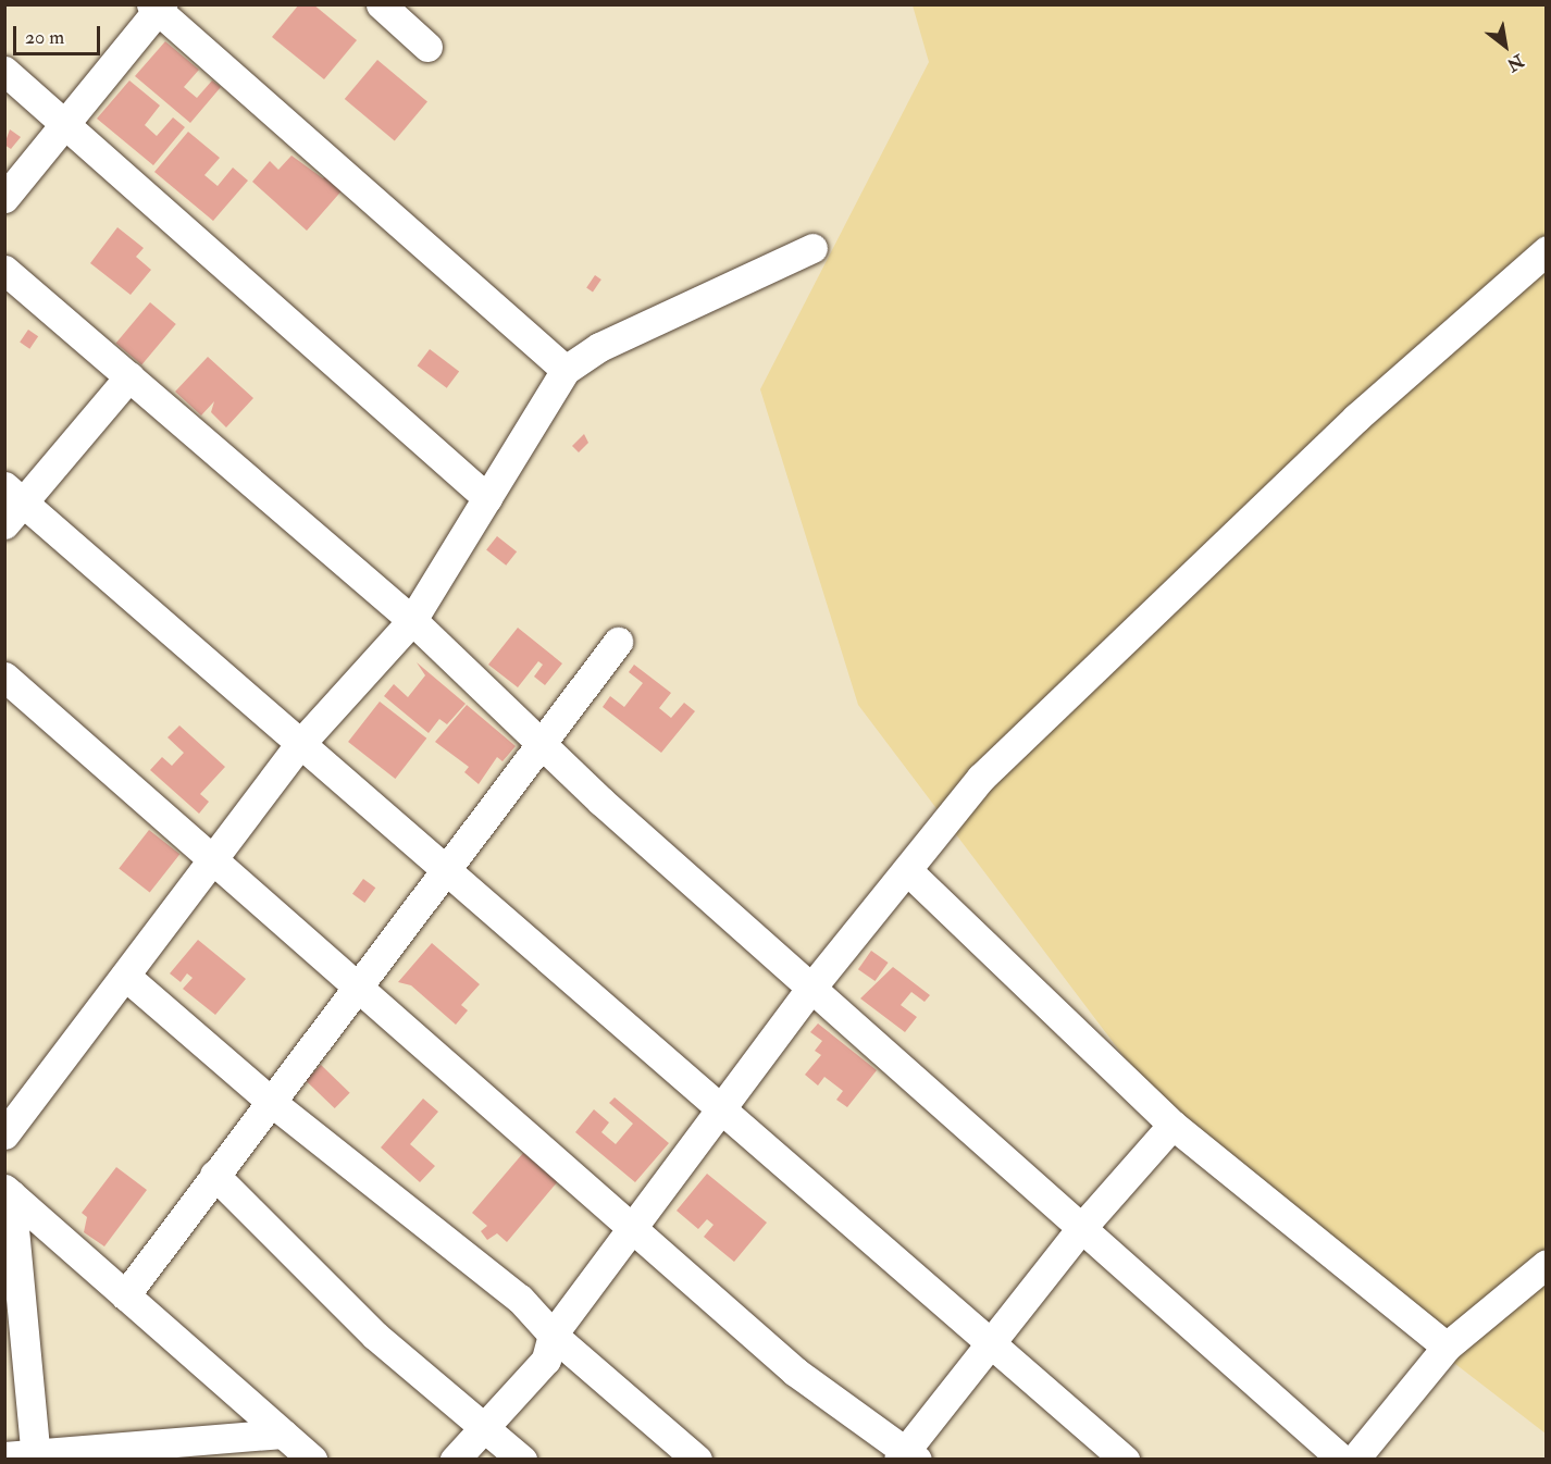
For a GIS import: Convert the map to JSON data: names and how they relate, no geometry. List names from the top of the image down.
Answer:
{
  "scale_bar": "20 m",
  "north": "bottom right"
}
